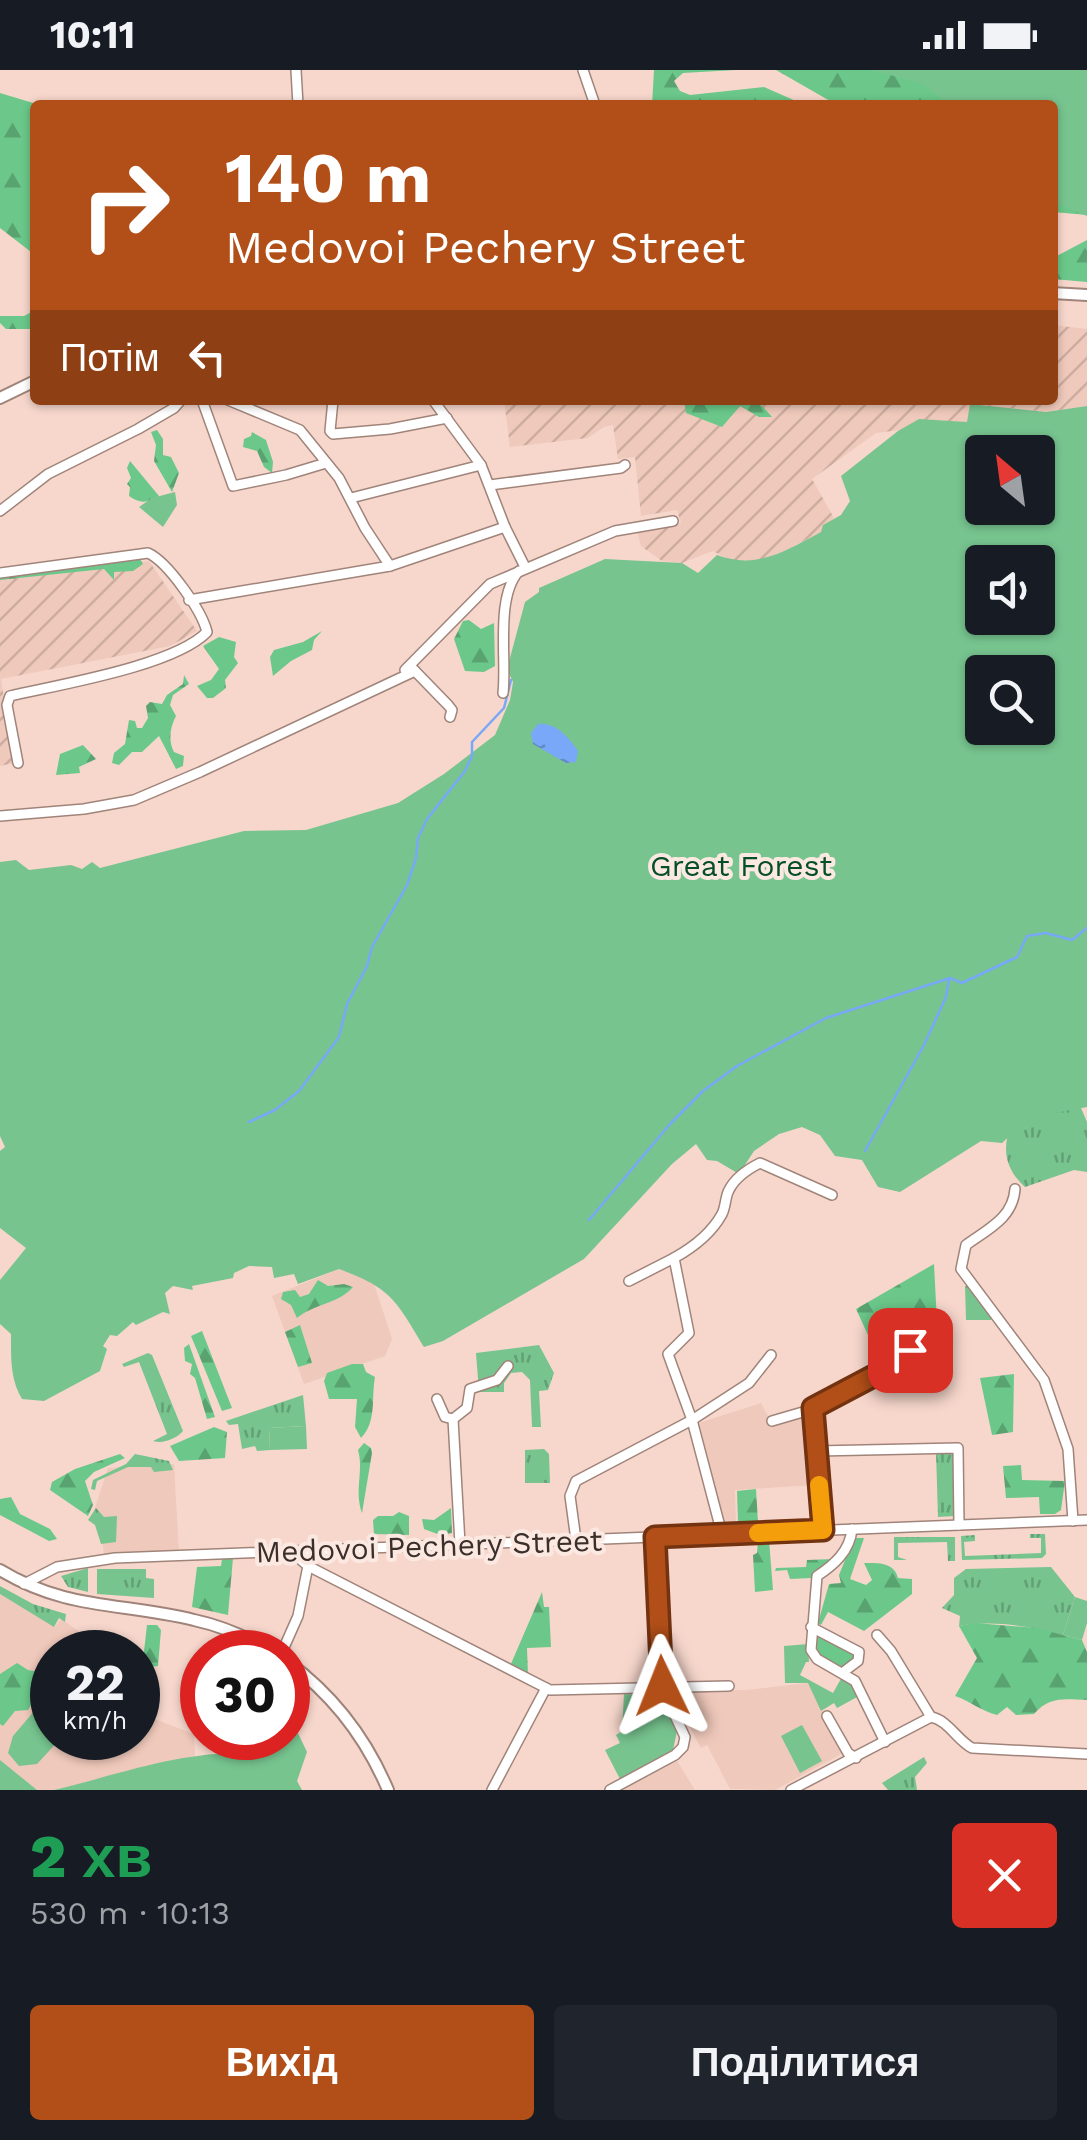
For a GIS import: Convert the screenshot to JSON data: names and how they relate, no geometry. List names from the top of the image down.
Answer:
{
  "streets": {
    "street": ["Medovoi Pechery Street"]
  },
  "parks": ["Great Forest"],
  "north": "top left",
  "page": {
    "status": "10:11",
    "turn": ["140 m", "Medovoi Pechery Street"],
    "then": "Потім",
    "speed": "22 km/h",
    "limit": "30",
    "heading": ["2 хв", "530 m · 10:13"],
    "buttons": ["Вихід", "Поділитися"]
  }
}
